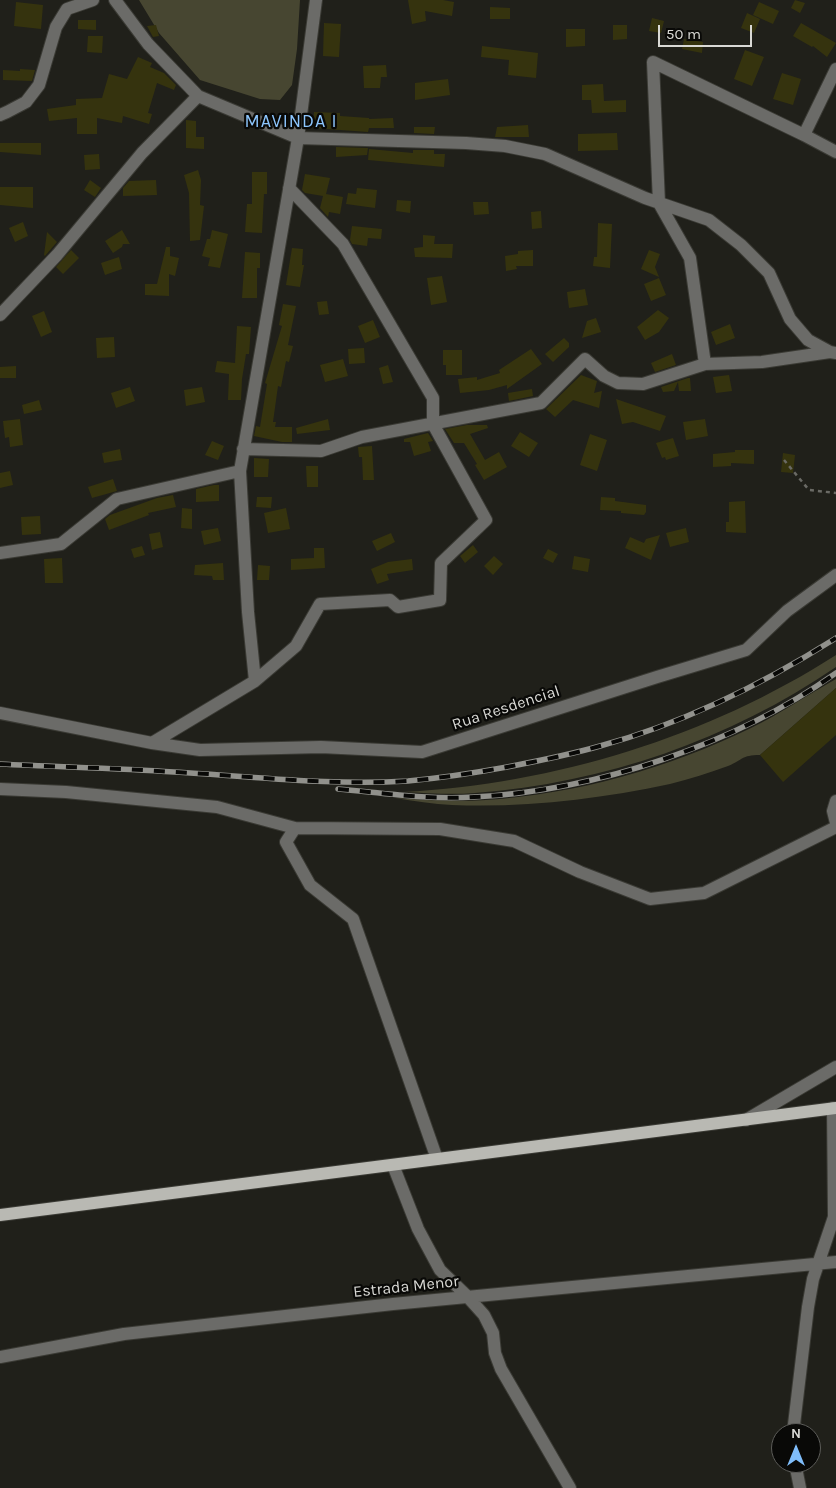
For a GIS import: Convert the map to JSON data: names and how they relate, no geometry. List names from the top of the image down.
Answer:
{
  "streets": {
    "street": ["Rua Resdencial", "Estrada Menor"]
  },
  "districts": ["MAVINDA I"],
  "scale_bar": "50 m",
  "north": "top"
}
